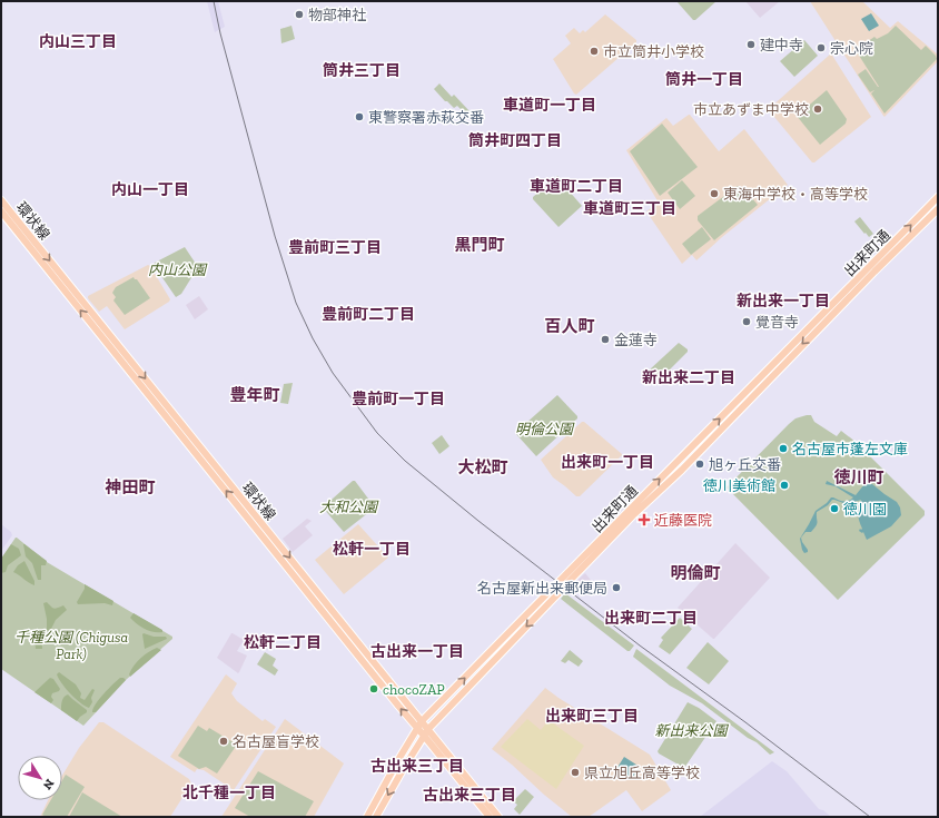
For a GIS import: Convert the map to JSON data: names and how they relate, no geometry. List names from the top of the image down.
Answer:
{
  "streets": {
    "main road": ["環状線", "出来町通"]
  },
  "crossings": [
    ["環状線", "出来町通"]
  ],
  "districts": [
    "内山三丁目",
    "筒井三丁目",
    "筒井一丁目",
    "車道町一丁目",
    "筒井町四丁目",
    "車道町二丁目",
    "内山一丁目",
    "車道町三丁目",
    "黒門町",
    "豊前町三丁目",
    "新出来一丁目",
    "豊前町二丁目",
    "百人町",
    "新出来二丁目",
    "豊年町",
    "豊前町一丁目",
    "出来町一丁目",
    "大松町",
    "徳川町",
    "神田町",
    "松軒一丁目",
    "明倫町",
    "出来町二丁目",
    "松軒二丁目",
    "古出来一丁目",
    "出来町三丁目",
    "古出来三丁目",
    "北千種一丁目",
    "古出来三丁目"
  ],
  "parks": [
    "内山公園",
    "明倫公園",
    "大和公園",
    "千種公園 (Chigusa Park)",
    "新出来公園"
  ],
  "places": {
    "other": [
      "物部神社",
      "建中寺",
      "宗心院",
      "市立筒井小学校",
      "市立あずま中学校",
      "東警察署赤萩交番",
      "東海中学校・高等学校",
      "覺音寺",
      "金蓮寺",
      "名古屋市蓬左文庫",
      "旭ヶ丘交番",
      "徳川美術館",
      "徳川園",
      "名古屋新出来郵便局",
      "chocoZAP",
      "名古屋盲学校",
      "県立旭丘高等学校"
    ],
    "health": ["近藤医院"]
  },
  "north": "bottom right"
}
